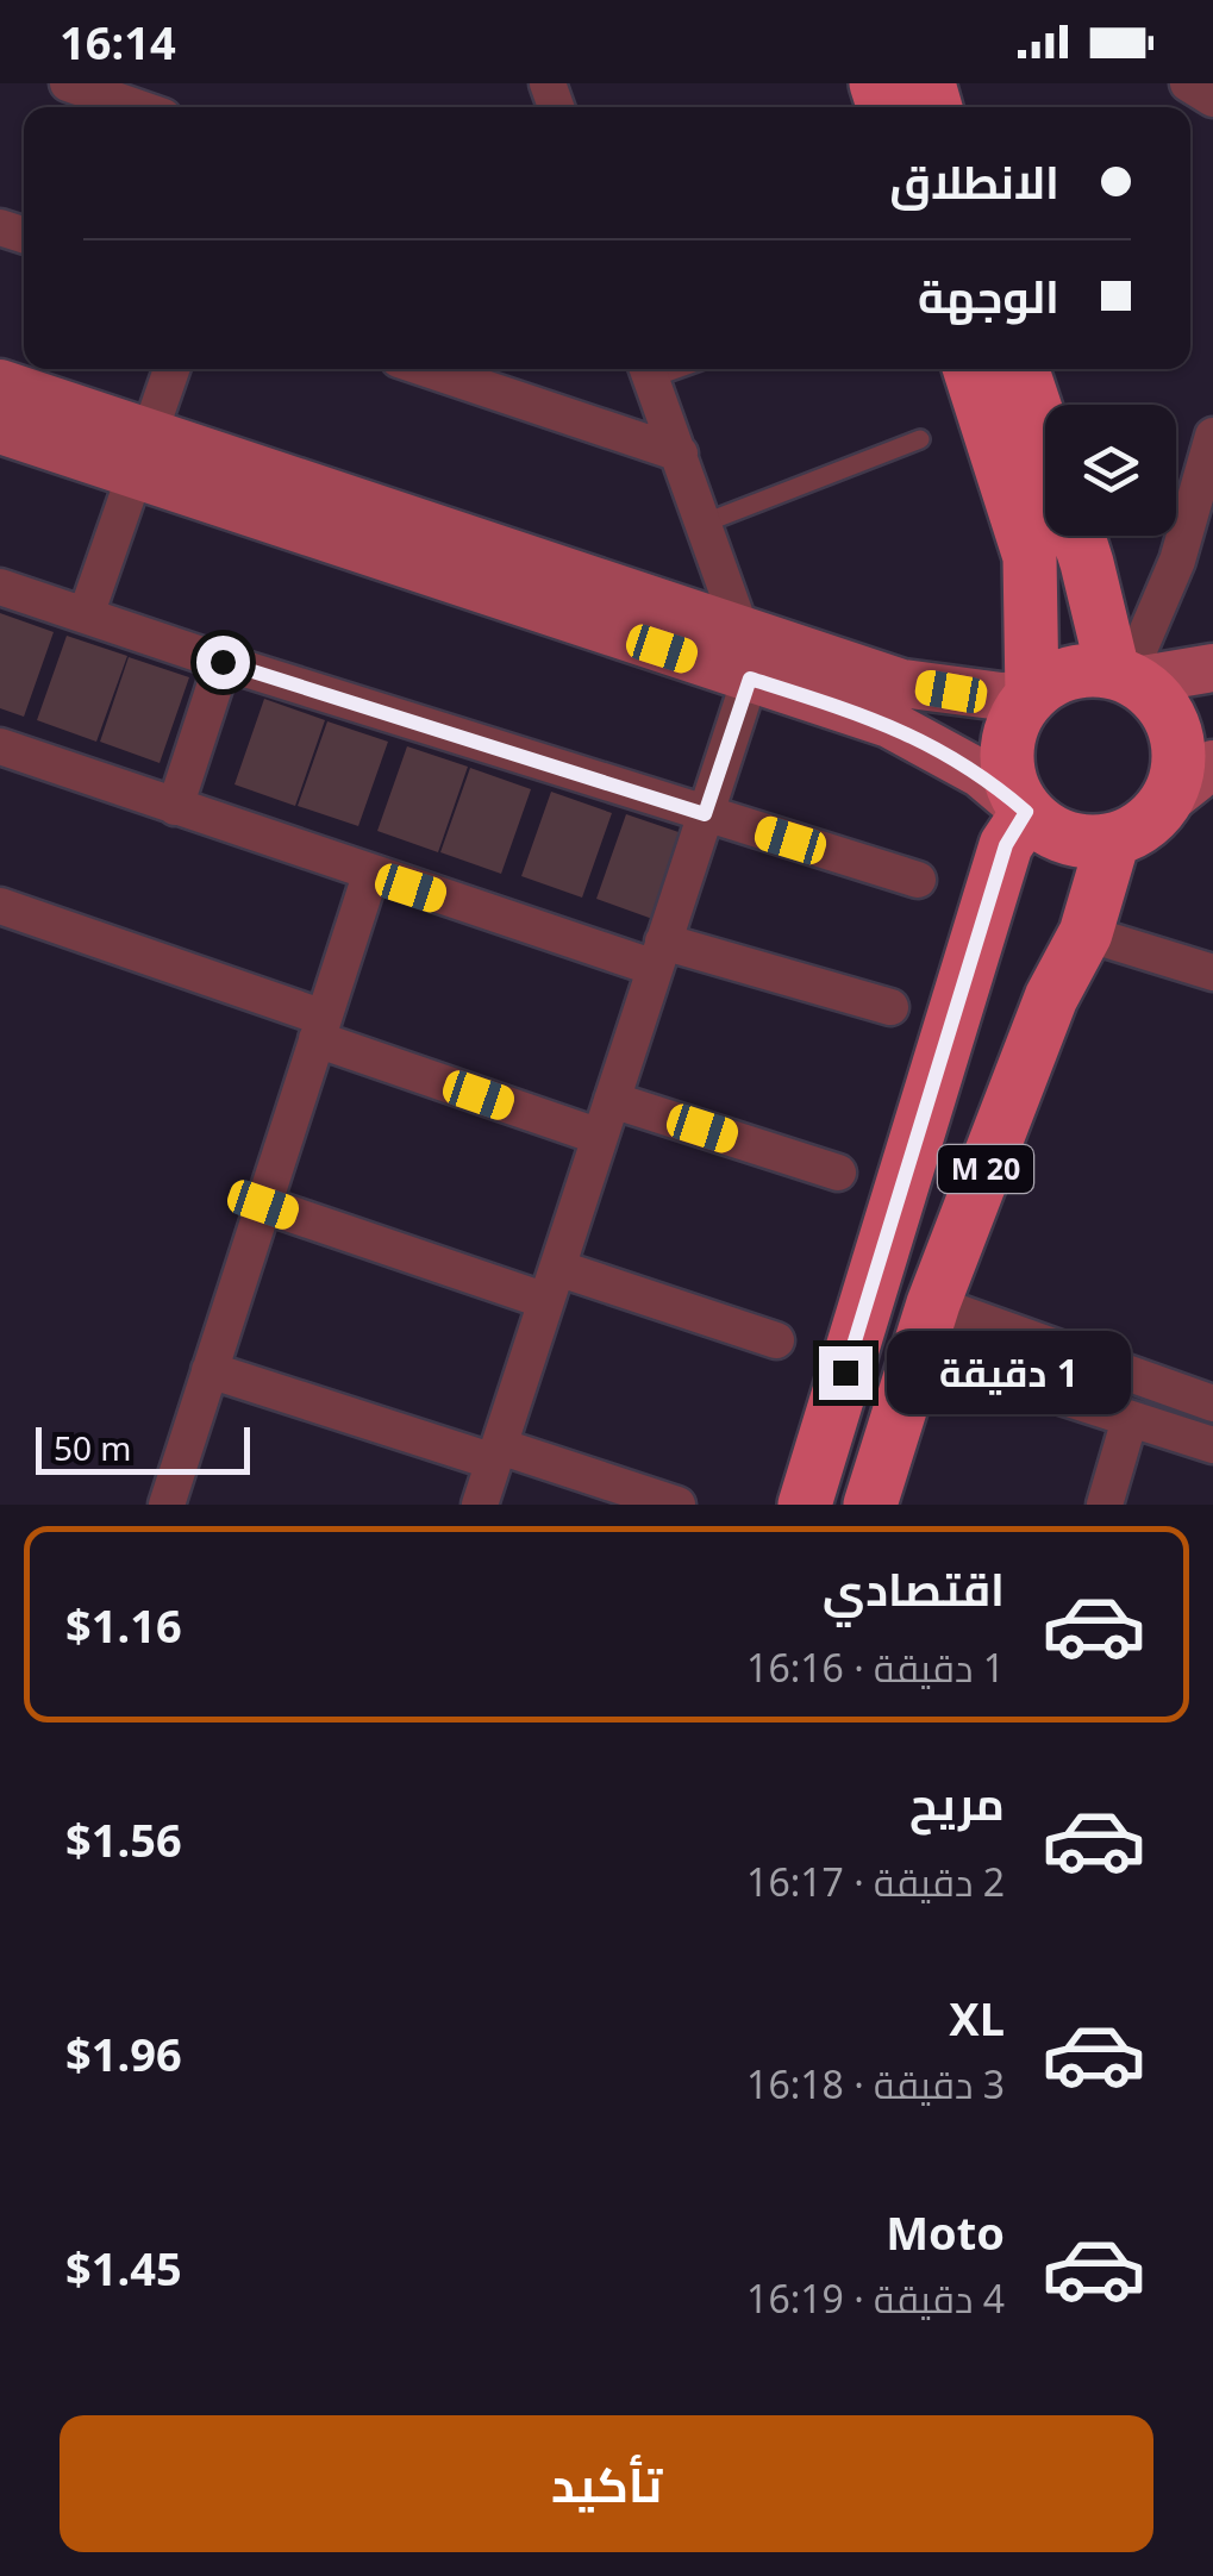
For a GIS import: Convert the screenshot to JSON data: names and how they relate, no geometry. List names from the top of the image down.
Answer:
{
  "streets": {
    "main road": ["M 20"]
  },
  "scale_bar": "50 m",
  "page": {
    "status": "16:14",
    "banner": ["الانطلاق", "الوجهة"],
    "bubble": "1 دقيقة",
    "scale": "50 m",
    "list": [
      {
        "name": "اقتصادي",
        "note": "1 دقيقة · 16:16",
        "value": "$1.16"
      },
      {
        "name": "مريح",
        "note": "2 دقيقة · 16:17",
        "value": "$1.56"
      },
      {
        "name": "XL",
        "note": "3 دقيقة · 16:18",
        "value": "$1.96"
      },
      {
        "name": "Moto",
        "note": "4 دقيقة · 16:19",
        "value": "$1.45"
      }
    ],
    "buttons": "تأكيد"
  }
}
